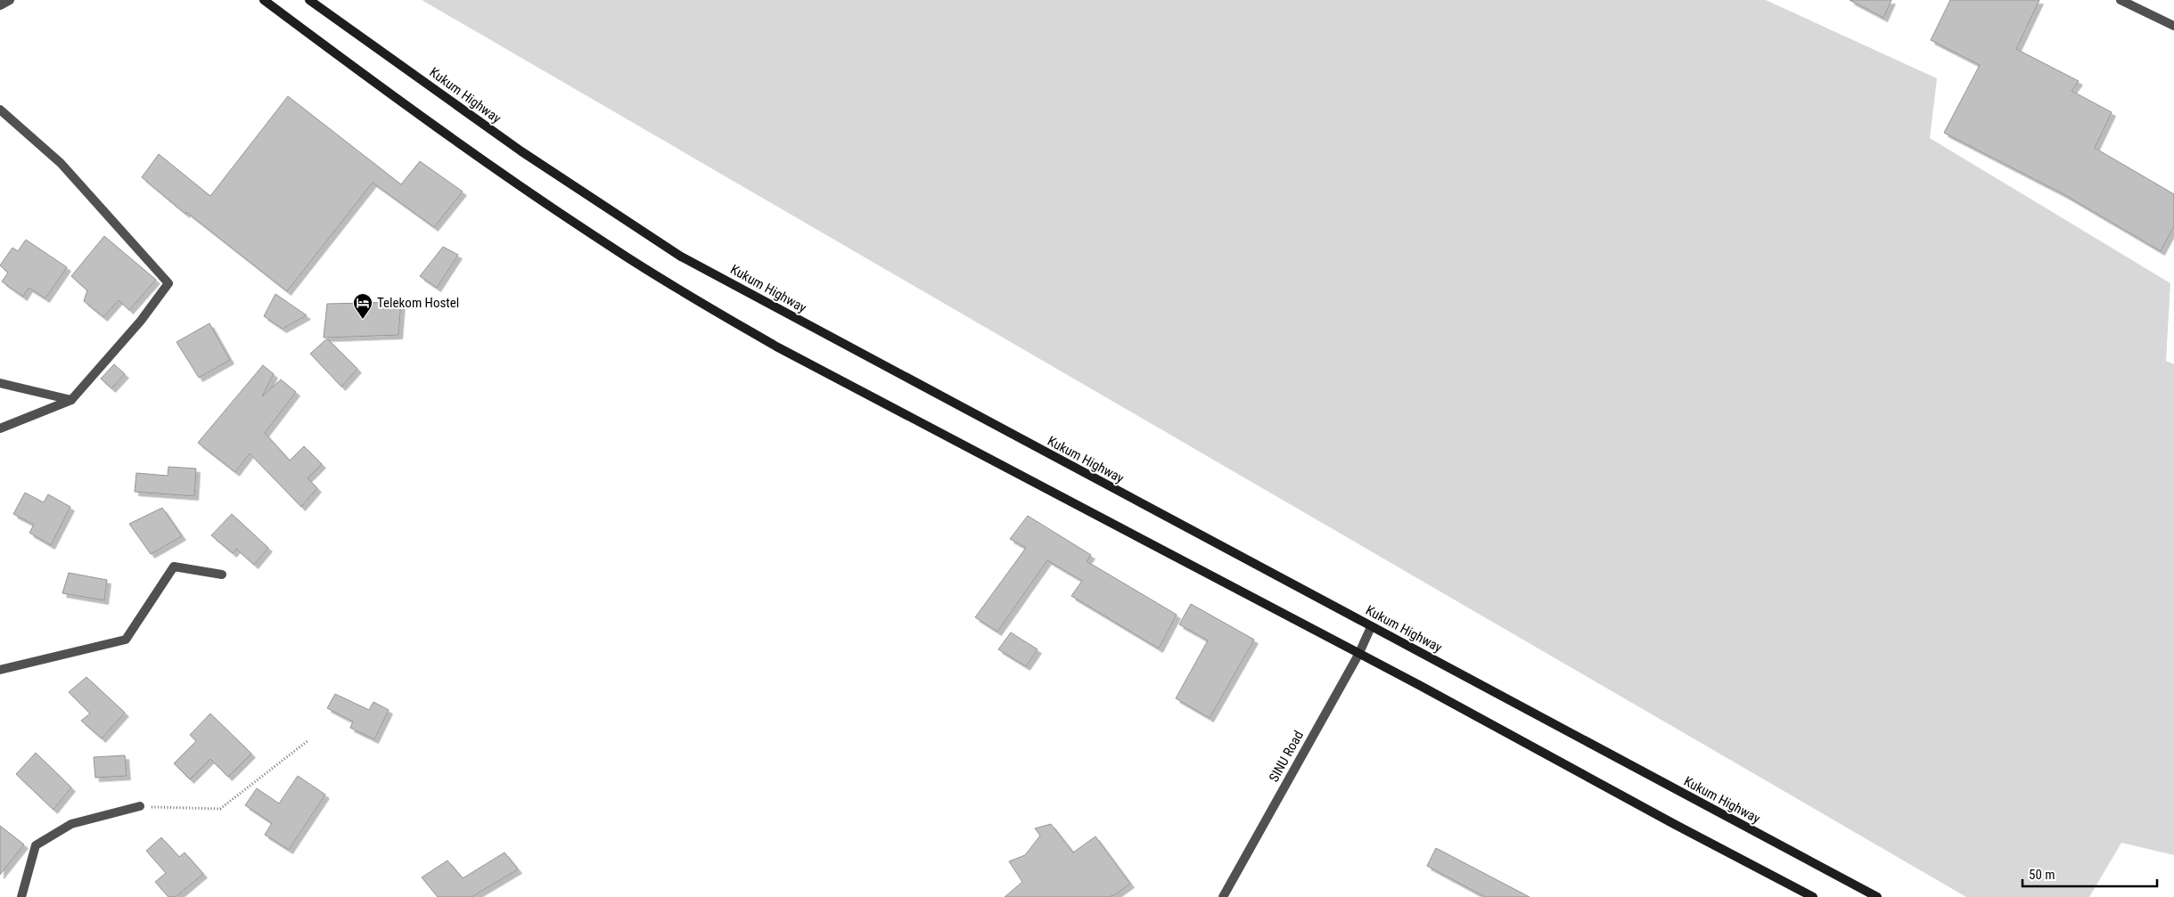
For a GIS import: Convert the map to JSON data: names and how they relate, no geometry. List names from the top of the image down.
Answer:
{
  "streets": {
    "main road": ["Kukum Highway"],
    "street": ["SINU Road"]
  },
  "crossings": [
    ["Kukum Highway", "SINU Road"]
  ],
  "places": {
    "hotel": ["Telekom Hostel"]
  },
  "scale_bar": "50 m"
}
